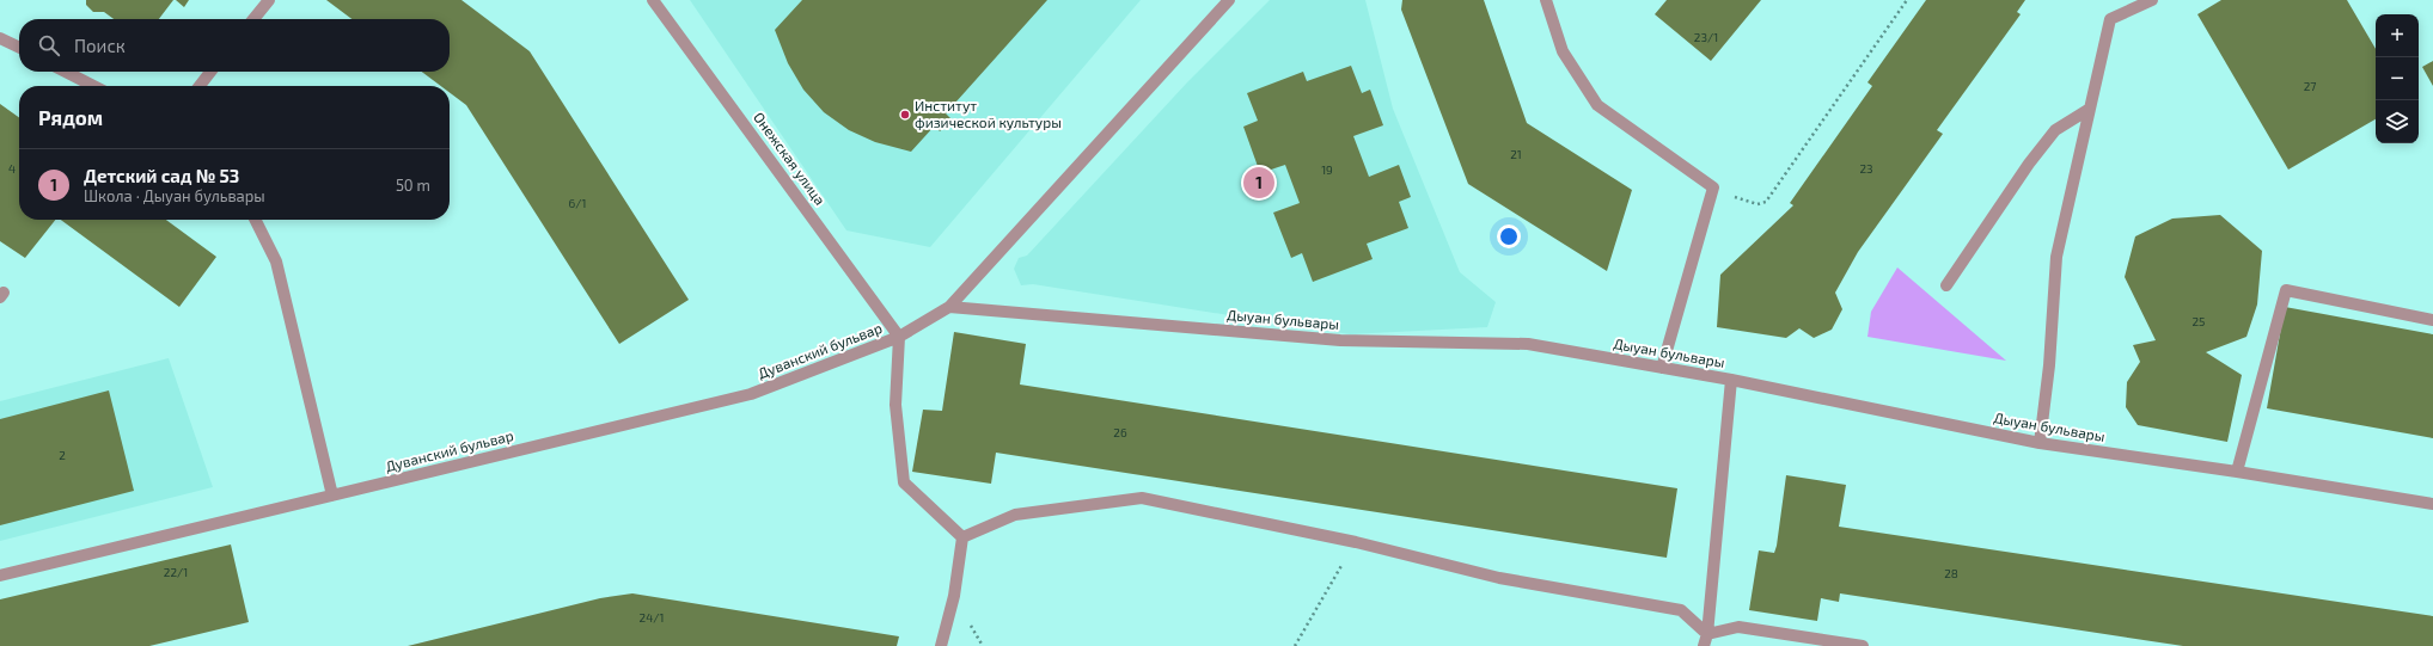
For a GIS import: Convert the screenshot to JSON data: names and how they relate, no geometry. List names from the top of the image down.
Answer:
{
  "streets": {
    "street": ["Онежская улица", "Дыуан бульвары", "Дуванский бульвар"]
  },
  "crossings": [
    ["Онежская улица", "Дуванский бульвар"]
  ],
  "places": ["Институт физической культуры"],
  "house_numbers": [
    "23/1",
    "27",
    "21",
    "4",
    "23",
    "19",
    "6/1",
    "25",
    "26",
    "2",
    "22/1",
    "28",
    "24/1"
  ],
  "page": {
    "map_buttons": ["+", "−"],
    "search": "Поиск",
    "heading": "Рядом",
    "list": [
      {
        "mark": "1",
        "name": "Детский сад № 53",
        "note": "Школа · Дыуан бульвары",
        "value": "50 m"
      }
    ],
    "pins": "1"
  }
}
